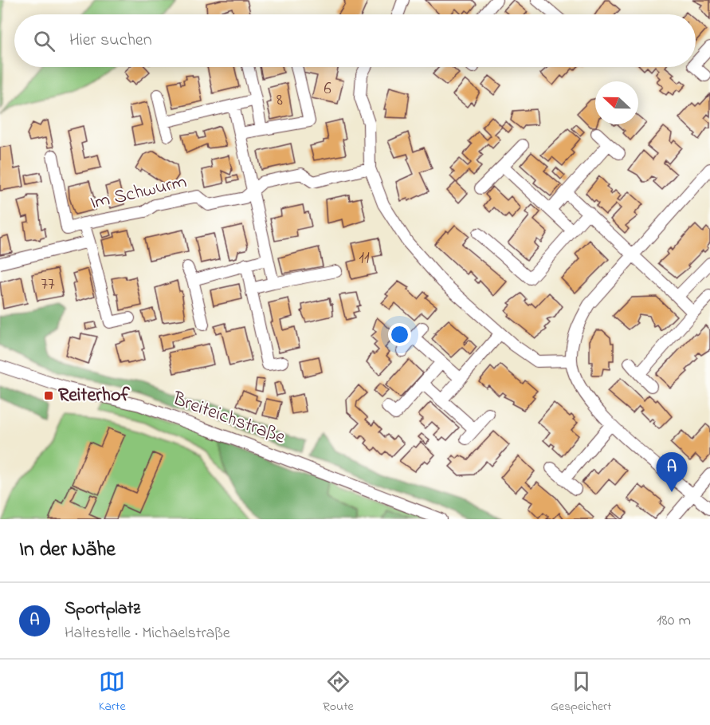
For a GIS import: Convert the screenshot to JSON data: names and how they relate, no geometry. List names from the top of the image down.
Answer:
{
  "streets": {
    "street": ["Im Schwurm", "Breiteichstraße"]
  },
  "places": {
    "transit": ["Reiterhof"]
  },
  "house_numbers": [
    "6",
    "8",
    "11",
    "77"
  ],
  "north": "left",
  "page": {
    "search": "Hier suchen",
    "pins": "A",
    "heading": "In der Nähe",
    "list": [
      {
        "mark": "A",
        "name": "Sportplatz",
        "note": "Haltestelle · Michaelstraße",
        "value": "180 m"
      }
    ],
    "nav": ["Karte", "Route", "Gespeichert"]
  }
}
